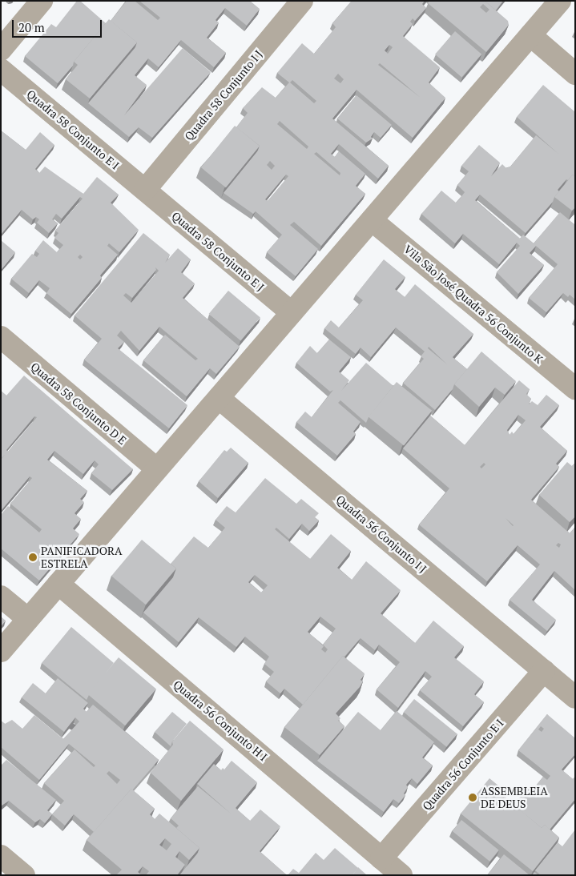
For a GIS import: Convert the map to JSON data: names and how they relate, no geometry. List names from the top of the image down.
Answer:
{
  "streets": {
    "street": [
      "Quadra 58 Conjunto I J",
      "Quadra 58 Conjunto E I",
      "Quadra 58 Conjunto E J",
      "Vila São José Quadra 56 Conjunto K",
      "Quadra 58 Conjunto D E",
      "Quadra 56 Conjunto I J",
      "Quadra 56 Conjunto H I",
      "Quadra 56 Conjunto E I"
    ]
  },
  "crossings": [
    ["Quadra 58 Conjunto I J", "Quadra 58 Conjunto E I"],
    ["Quadra 58 Conjunto I J", "Quadra 58 Conjunto E J"],
    ["Quadra 58 Conjunto E I", "Quadra 58 Conjunto E J"],
    ["Quadra 56 Conjunto I J", "Quadra 56 Conjunto E I"],
    ["Quadra 56 Conjunto H I", "Quadra 56 Conjunto E I"]
  ],
  "places": ["PANIFICADORA ESTRELA", "ASSEMBLEIA DE DEUS"],
  "scale_bar": "20 m"
}
